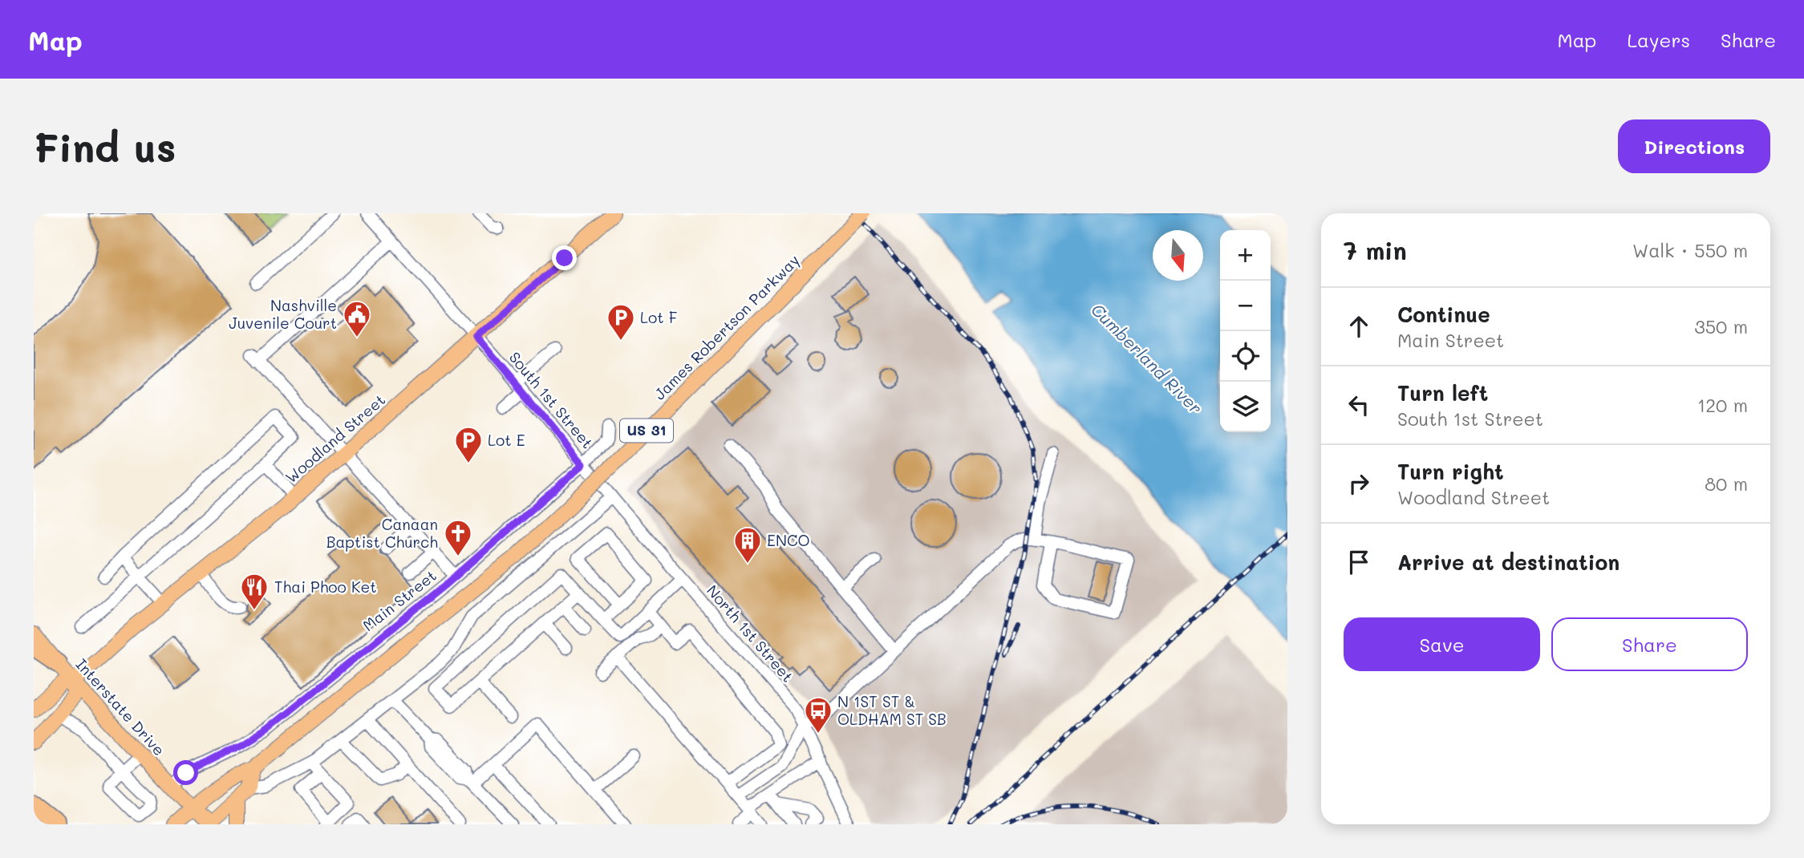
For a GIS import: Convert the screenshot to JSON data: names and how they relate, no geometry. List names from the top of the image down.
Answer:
{
  "streets": {
    "main road": [
      "James Robertson Parkway",
      "US 31",
      "Woodland Street",
      "Interstate Drive"
    ],
    "street": ["South 1st Street", "Main Street", "North 1st Street"]
  },
  "crossings": [
    ["James Robertson Parkway", "Interstate Drive"],
    ["South 1st Street", "Woodland Street"],
    ["South 1st Street", "Main Street"],
    ["South 1st Street", "North 1st Street"],
    ["Woodland Street", "Interstate Drive"],
    ["Main Street", "Interstate Drive"]
  ],
  "water": ["Cumberland River"],
  "places": {
    "public building": ["Nashville Juvenile Court"],
    "parking": ["Lot F", "Lot E"],
    "church": ["Canaan Baptist Church"],
    "building": ["ENCO"],
    "restaurant": ["Thai Phoo Ket"],
    "bus stop": ["N 1ST ST & OLDHAM ST SB"]
  },
  "north": "bottom",
  "page": {
    "header": "Map",
    "nav": ["Map", "Layers", "Share"],
    "buttons": [
      "Directions",
      ["Save", "Share"]
    ],
    "title": "Find us",
    "heading": ["7 min", "Walk · 550 m"],
    "map_buttons": ["+", "−"],
    "list": [
      ["Continue", "Main Street", "350 m"],
      ["Turn left", "South 1st Street", "120 m"],
      ["Turn right", "Woodland Street", "80 m"],
      "Arrive at destination"
    ]
  }
}
